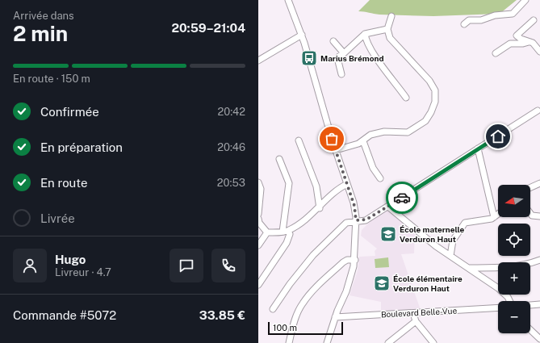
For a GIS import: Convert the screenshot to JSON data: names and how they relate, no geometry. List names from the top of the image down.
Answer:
{
  "streets": {
    "street": ["Boulevard Belle-Vue"]
  },
  "places": {
    "bus stop": ["Marius Brémond"],
    "school or university": ["École maternelle Verduron Haut", "École élémentaire Verduron Haut"]
  },
  "scale_bar": "100 m",
  "north": "left",
  "page": {
    "heading": ["2 min", "Arrivée dans", "20:59–21:04"],
    "panel": [
      "Hugo",
      "Livreur · 4.7",
      "Commande #5072",
      "33.85 €"
    ],
    "bar": "En route · 150 m",
    "list": [
      ["Confirmée", "20:42"],
      ["En préparation", "20:46"],
      ["En route", "20:53"],
      "Livrée"
    ],
    "map_buttons": ["+", "−"],
    "scale": "100 m"
  }
}
